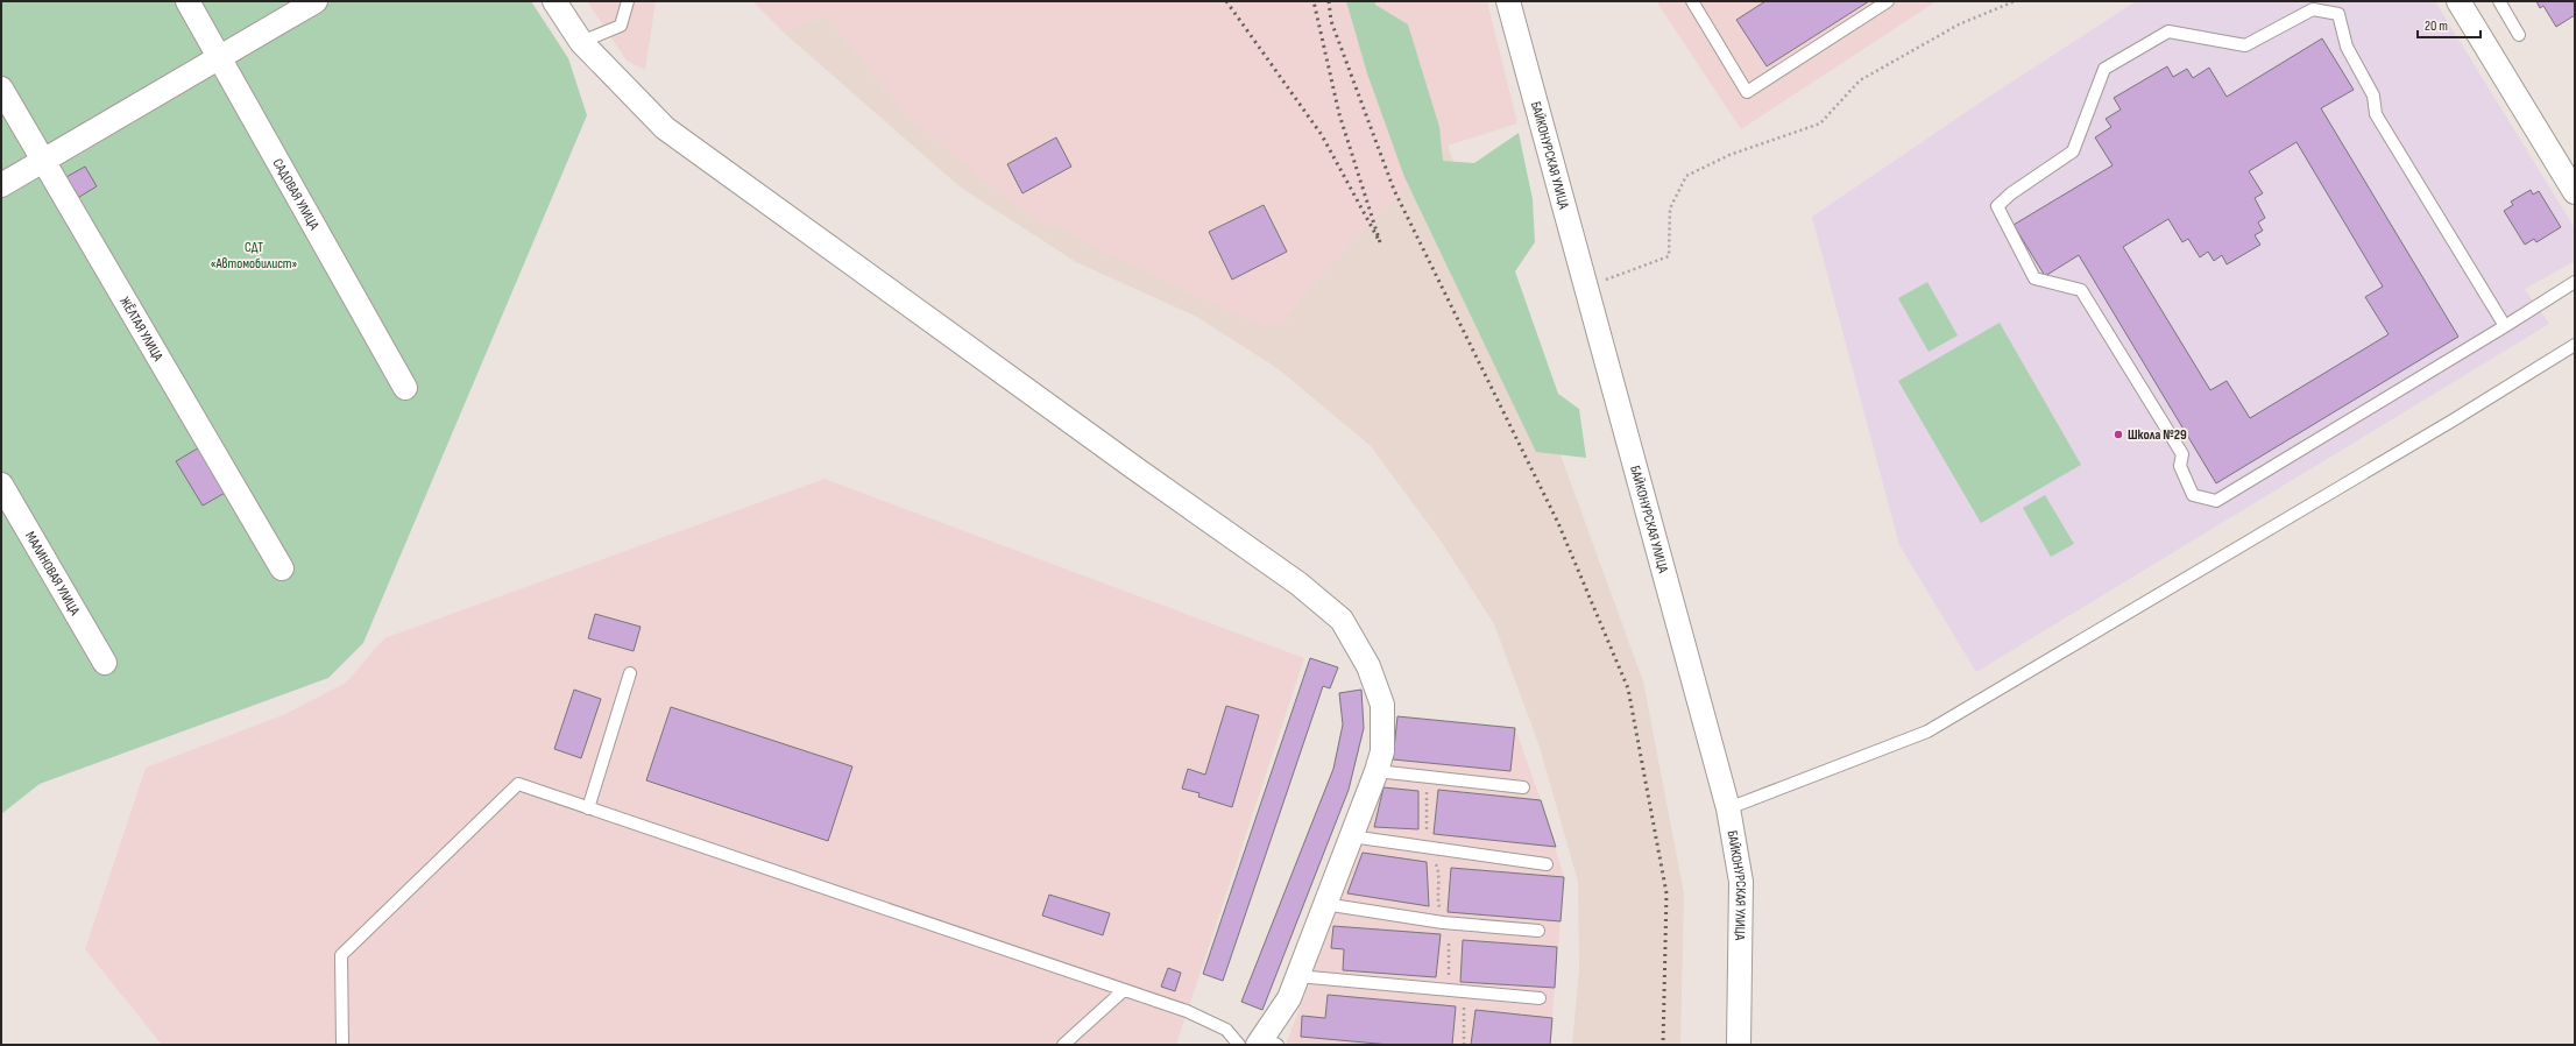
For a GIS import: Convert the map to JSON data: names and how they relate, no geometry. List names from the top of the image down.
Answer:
{
  "streets": {
    "street": [
      "БАЙКОНУРСКАЯ УЛИЦА",
      "САДОВАЯ УЛИЦА",
      "ЖЁЛТАЯ УЛИЦА",
      "МАЛИНОВАЯ УЛИЦА"
    ]
  },
  "parks": ["СДТ «Автомобилист»"],
  "places": ["Школа №29"],
  "scale_bar": "20 m"
}
